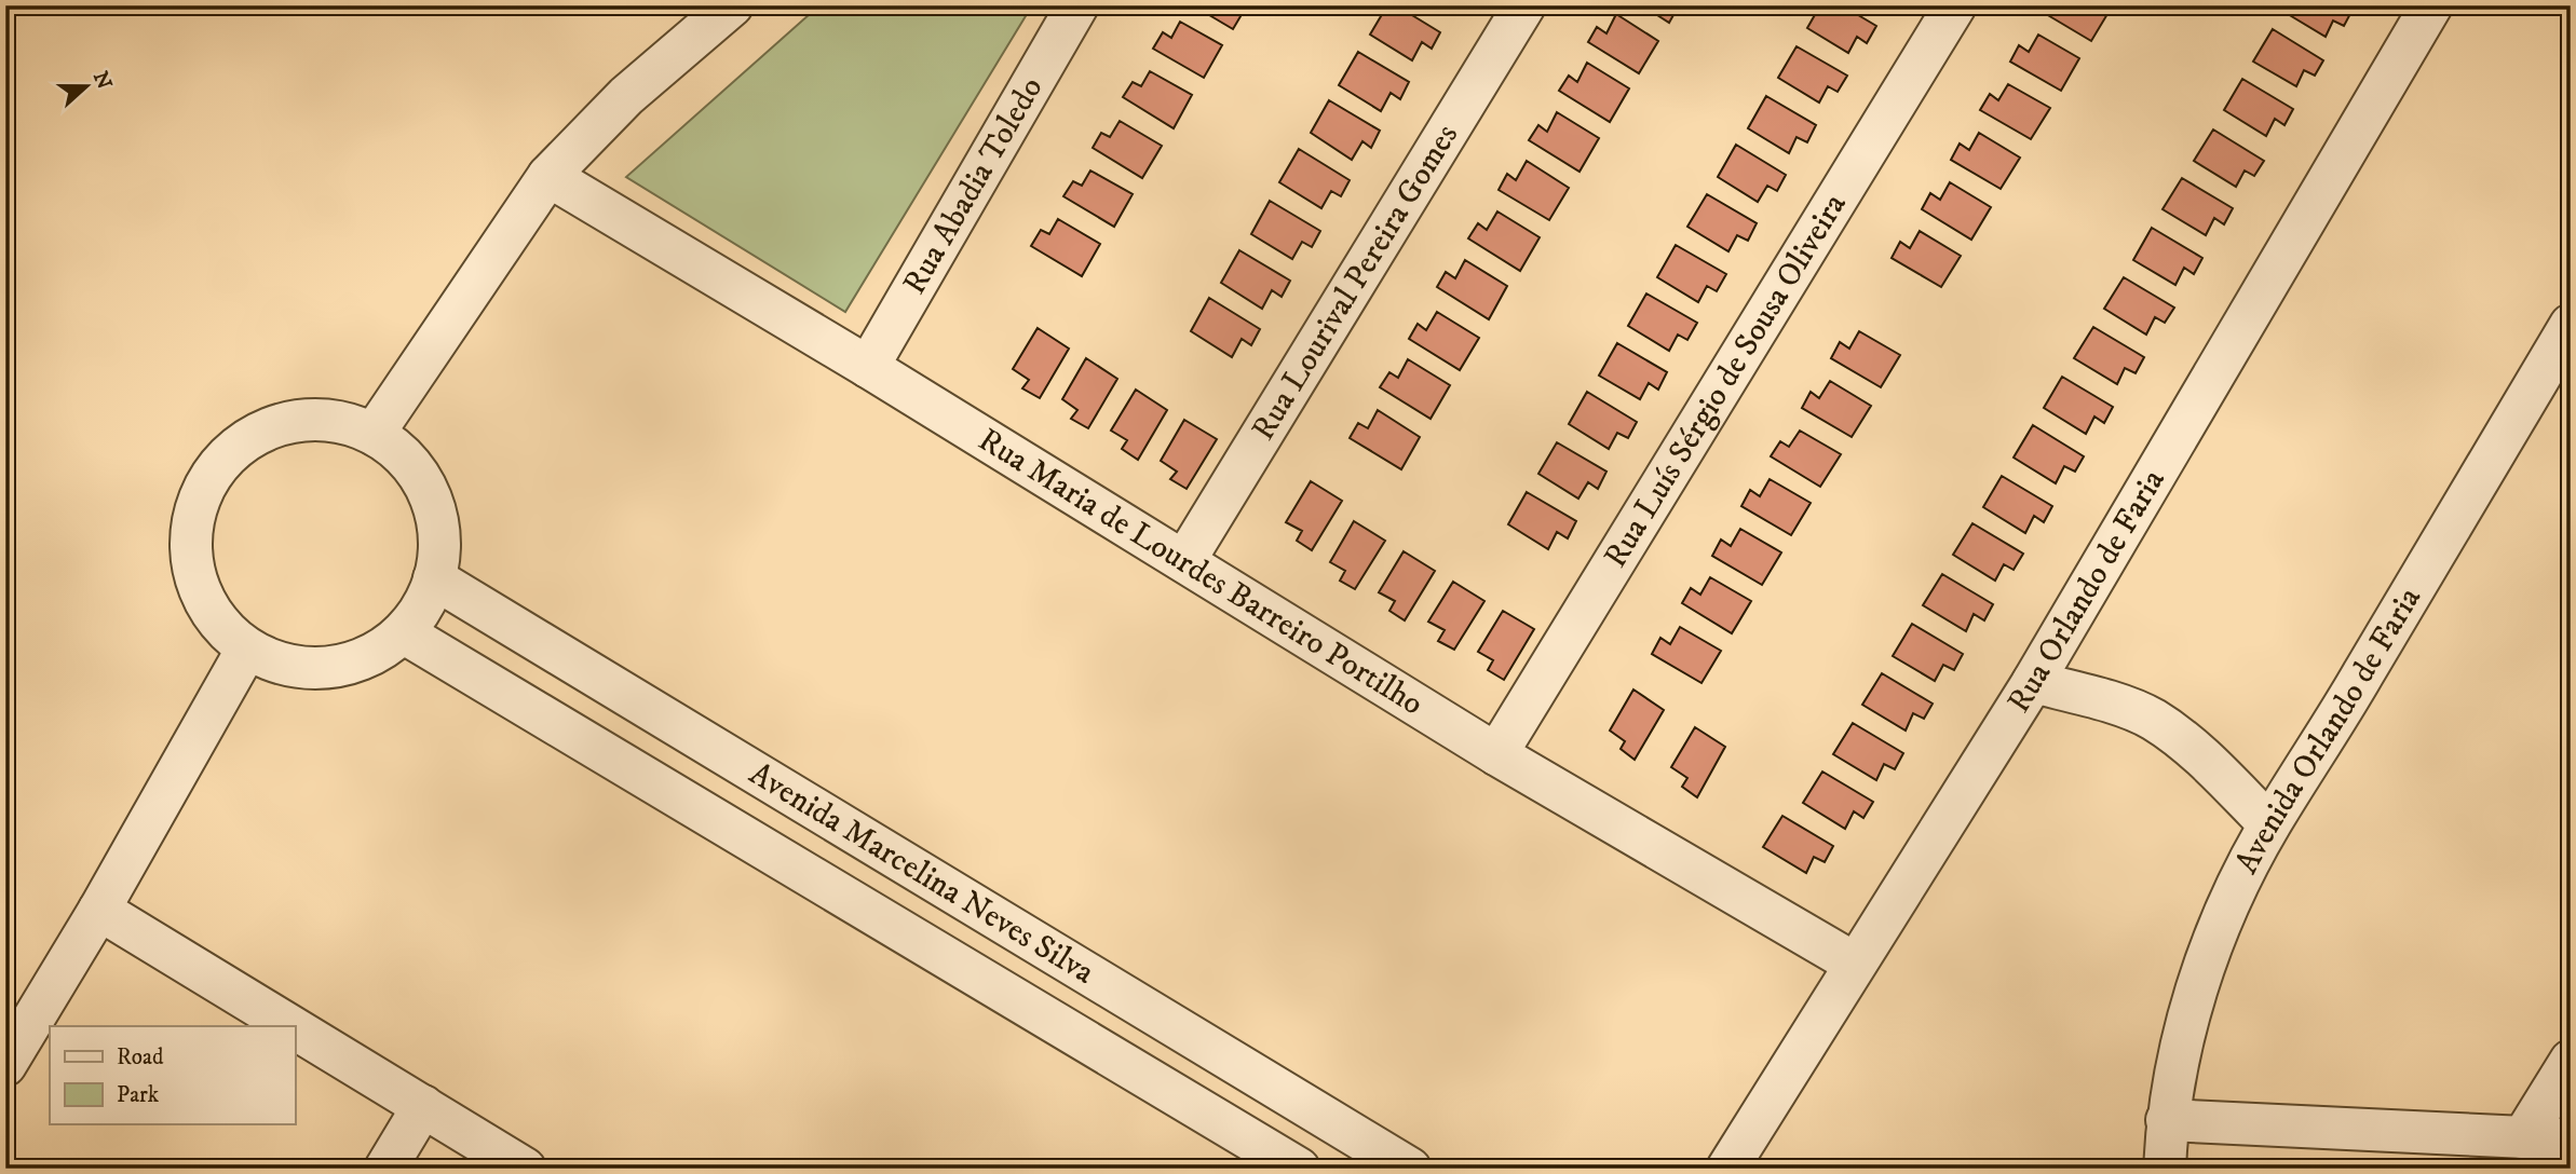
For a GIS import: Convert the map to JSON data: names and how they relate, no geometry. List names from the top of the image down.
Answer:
{
  "streets": {
    "street": [
      "Rua Abadia Toledo",
      "Rua Lourival Pereira Gomes",
      "Rua Luís Sérgio de Sousa Oliveira",
      "Rua Maria de Lourdes Barreiro Portilho",
      "Rua Orlando de Faria",
      "Avenida Orlando de Faria",
      "Avenida Marcelina Neves Silva"
    ]
  },
  "crossings": [
    ["Rua Abadia Toledo", "Rua Maria de Lourdes Barreiro Portilho"],
    ["Rua Lourival Pereira Gomes", "Rua Maria de Lourdes Barreiro Portilho"],
    ["Rua Luís Sérgio de Sousa Oliveira", "Rua Maria de Lourdes Barreiro Portilho"],
    ["Rua Maria de Lourdes Barreiro Portilho", "Rua Orlando de Faria"]
  ],
  "legend": ["Road", "Park"],
  "north": "right"
}
